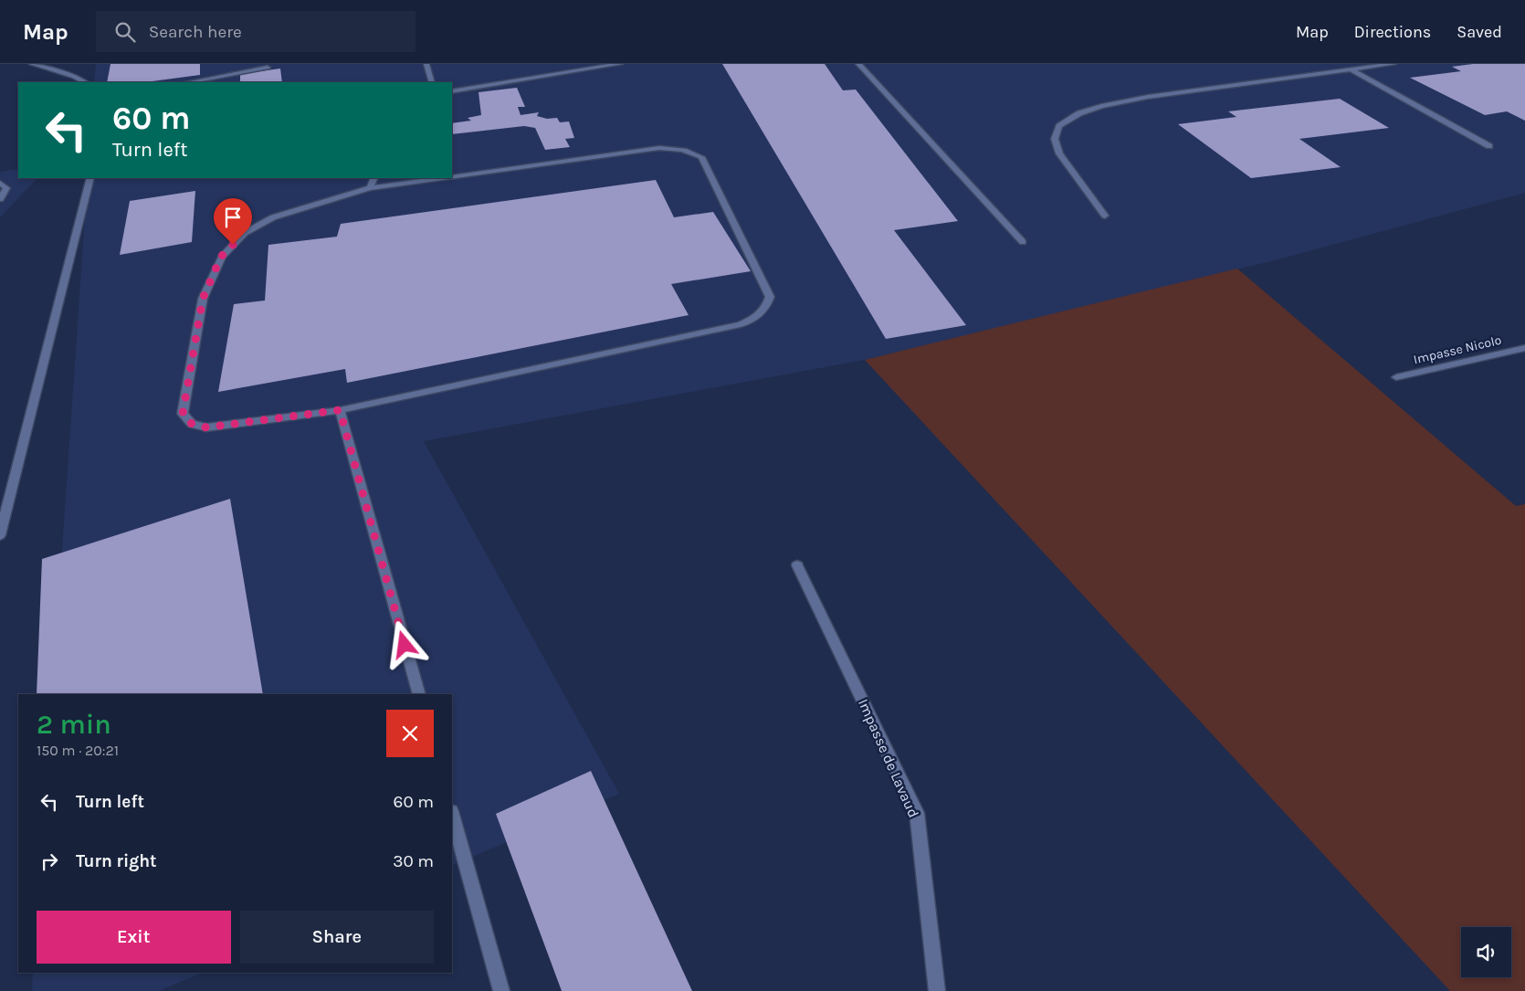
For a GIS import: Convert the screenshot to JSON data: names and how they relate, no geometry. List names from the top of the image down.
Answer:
{
  "streets": {
    "street": ["Impasse Nicolo", "Impasse de Lavaud"]
  },
  "page": {
    "header": "Map",
    "search": "Search here",
    "nav": ["Map", "Directions", "Saved"],
    "turn": ["60 m", "Turn left"],
    "heading": ["2 min", "150 m · 20:21"],
    "list": [
      {
        "name": "Turn left",
        "value": "60 m"
      },
      {
        "name": "Turn right",
        "value": "30 m"
      }
    ],
    "buttons": ["Exit", "Share"]
  }
}
